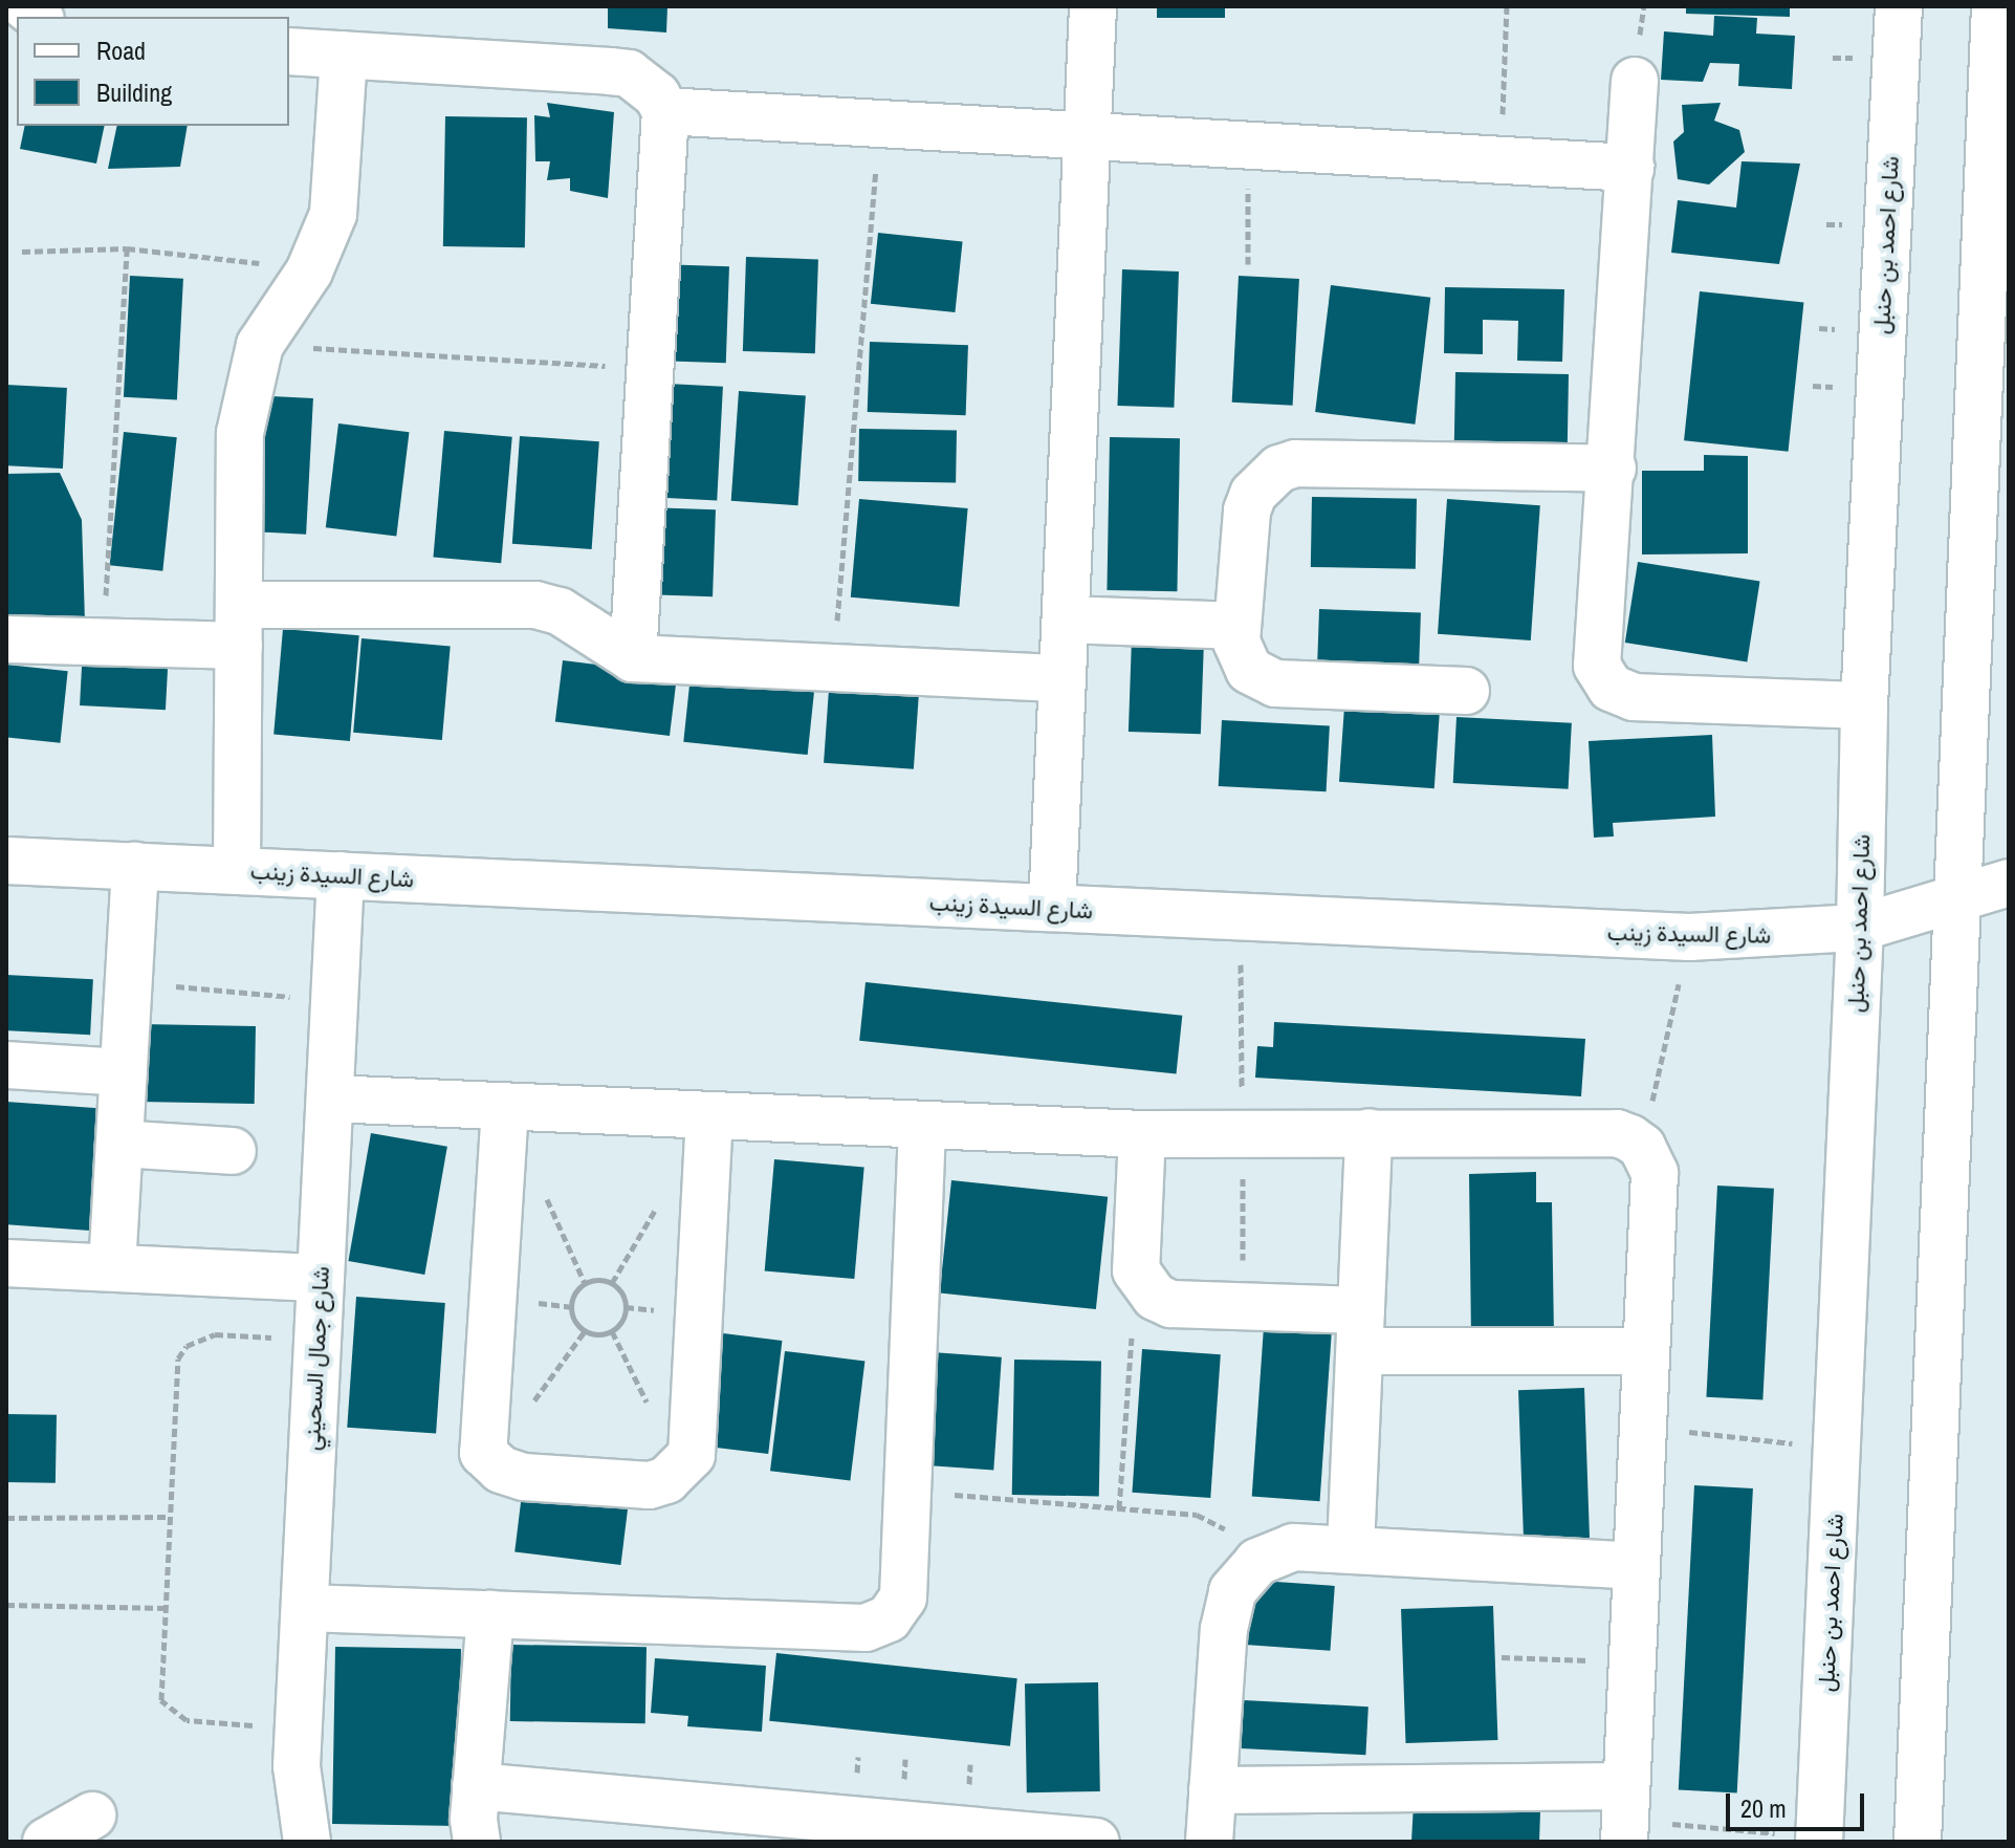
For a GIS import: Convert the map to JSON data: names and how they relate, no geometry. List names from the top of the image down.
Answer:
{
  "streets": {
    "street": ["شارع احمد بن حنبل", "شارع السيدة زينب", "شارع جمال السحيني"]
  },
  "crossings": [
    ["شارع احمد بن حنبل", "شارع السيدة زينب"],
    ["شارع السيدة زينب", "شارع جمال السحيني"]
  ],
  "legend": ["Road", "Building"],
  "scale_bar": "20 m"
}
